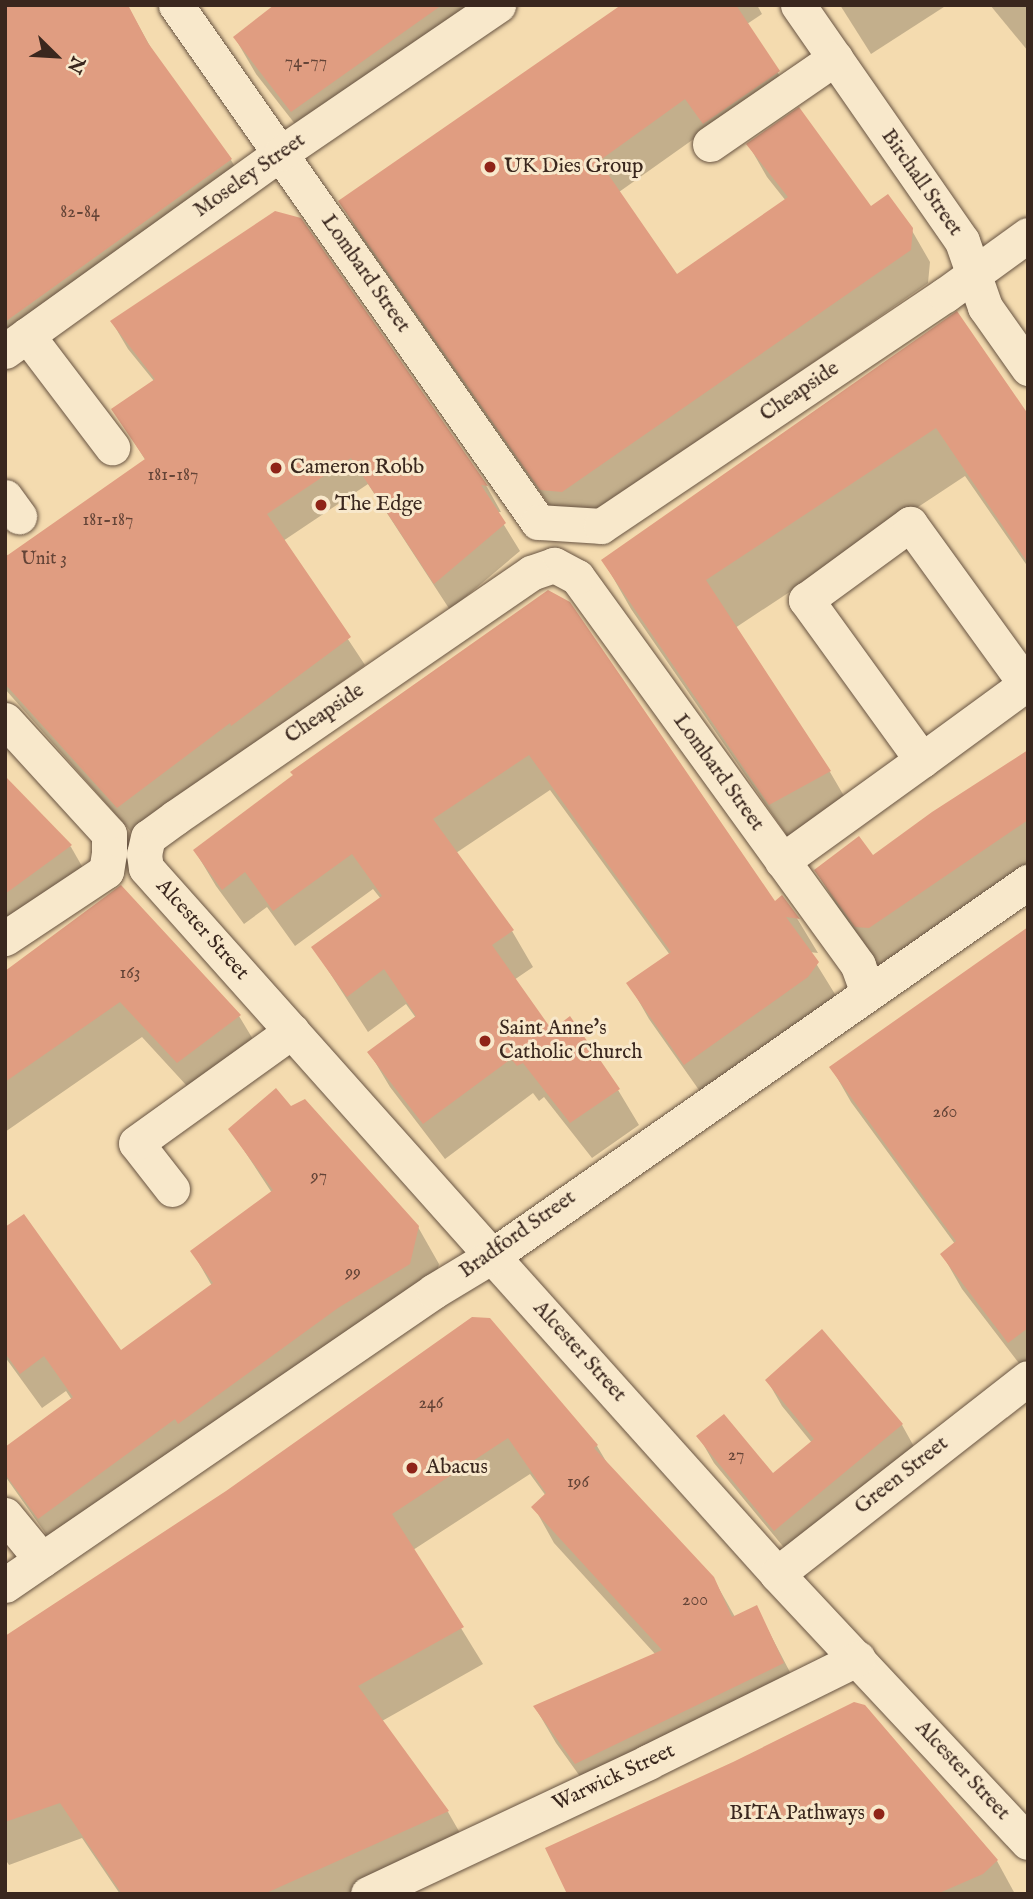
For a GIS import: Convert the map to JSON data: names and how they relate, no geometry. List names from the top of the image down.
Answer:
{
  "streets": {
    "street": [
      "Moseley Street",
      "Birchall Street",
      "Lombard Street",
      "Cheapside",
      "Alcester Street",
      "Bradford Street",
      "Green Street",
      "Warwick Street"
    ]
  },
  "crossings": [
    ["Moseley Street", "Lombard Street"],
    ["Birchall Street", "Cheapside"],
    ["Lombard Street", "Cheapside"],
    ["Lombard Street", "Bradford Street"],
    ["Cheapside", "Alcester Street"],
    ["Alcester Street", "Bradford Street"],
    ["Alcester Street", "Green Street"],
    ["Alcester Street", "Warwick Street"]
  ],
  "places": [
    "UK Dies Group",
    "Cameron Robb",
    "The Edge",
    "Saint Anne's Catholic Church",
    "Abacus",
    "BITA Pathways"
  ],
  "house_numbers": [
    "74-77",
    "82-84",
    "181-187",
    "181-187",
    "Unit 3",
    "163",
    "260",
    "97",
    "99",
    "246",
    "27",
    "196",
    "200"
  ],
  "north": "bottom right"
}
